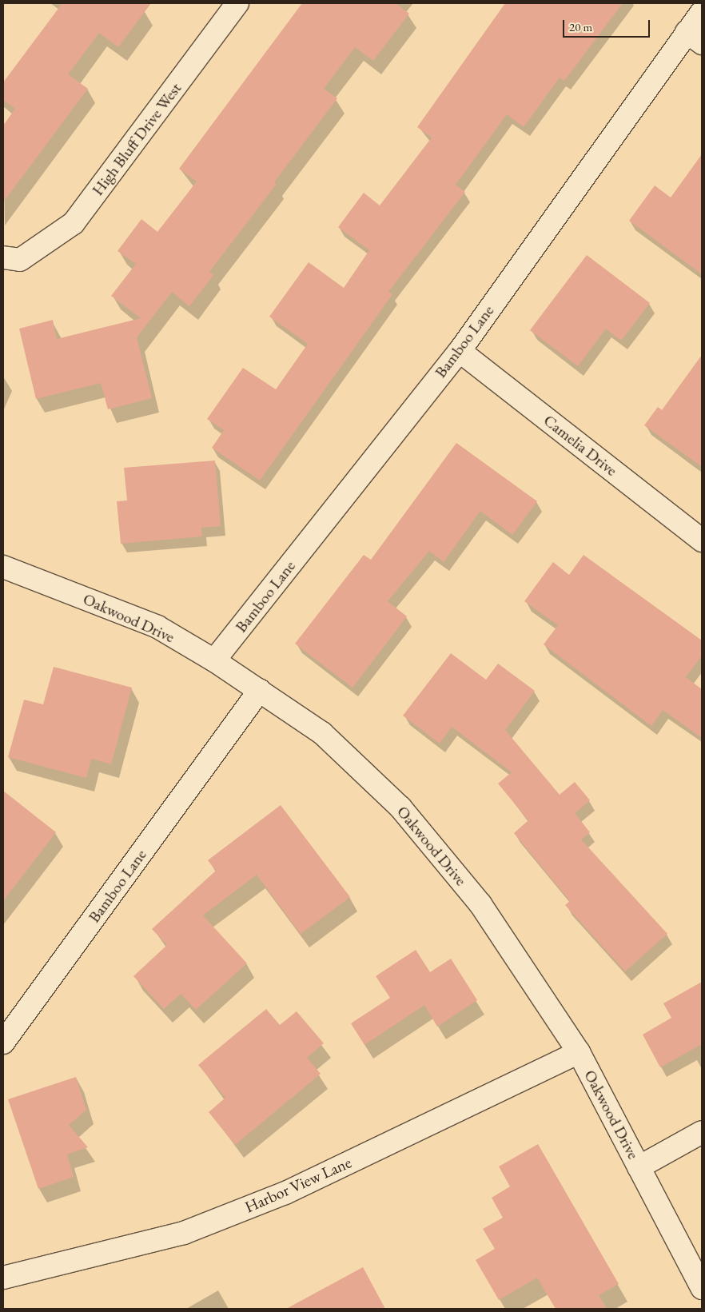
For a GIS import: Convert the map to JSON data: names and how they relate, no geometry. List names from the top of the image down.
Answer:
{
  "streets": {
    "street": [
      "High Bluff Drive West",
      "Bamboo Lane",
      "Camelia Drive",
      "Oakwood Drive",
      "Harbor View Lane"
    ]
  },
  "crossings": [
    ["Bamboo Lane", "Camelia Drive"],
    ["Bamboo Lane", "Oakwood Drive"],
    ["Oakwood Drive", "Harbor View Lane"]
  ],
  "scale_bar": "20 m"
}
